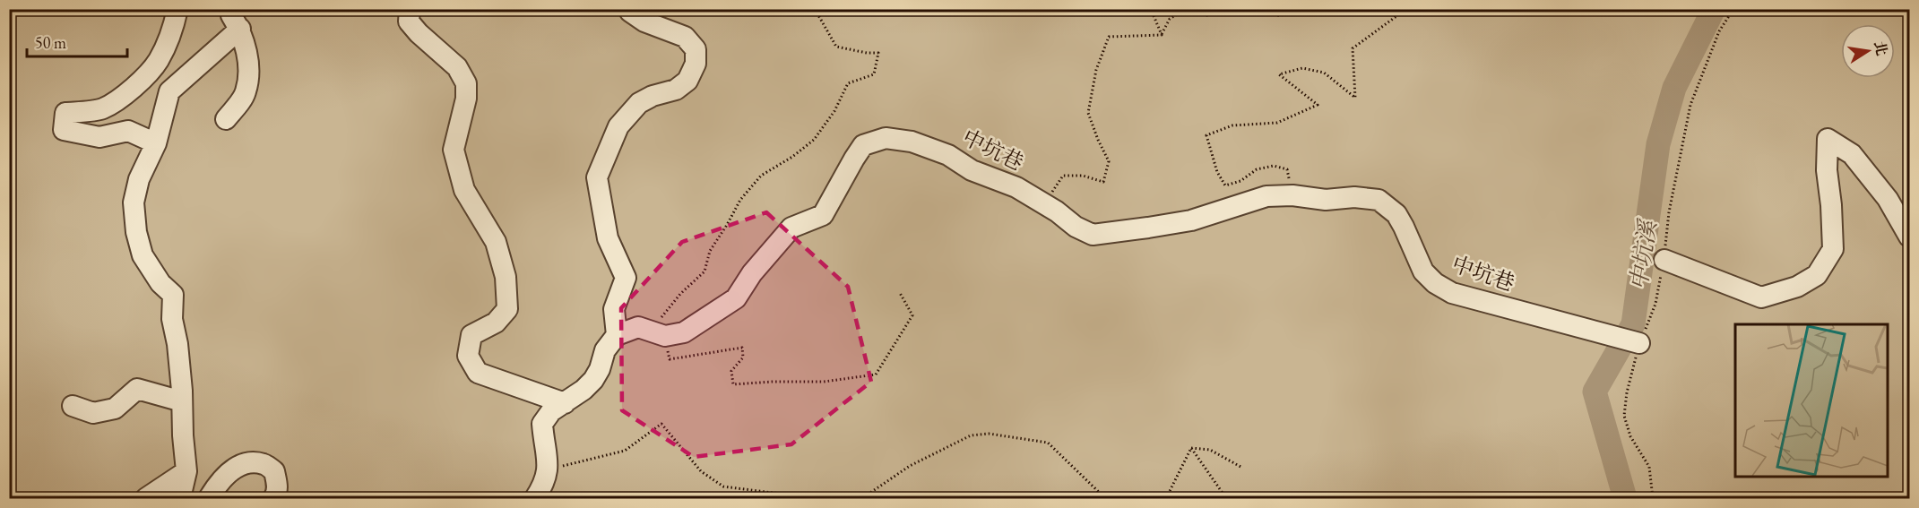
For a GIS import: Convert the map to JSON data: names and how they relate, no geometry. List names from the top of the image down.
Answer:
{
  "streets": {
    "street": ["中坑巷"]
  },
  "water": ["中坑溪"],
  "scale_bar": "50 m",
  "north": "right"
}
